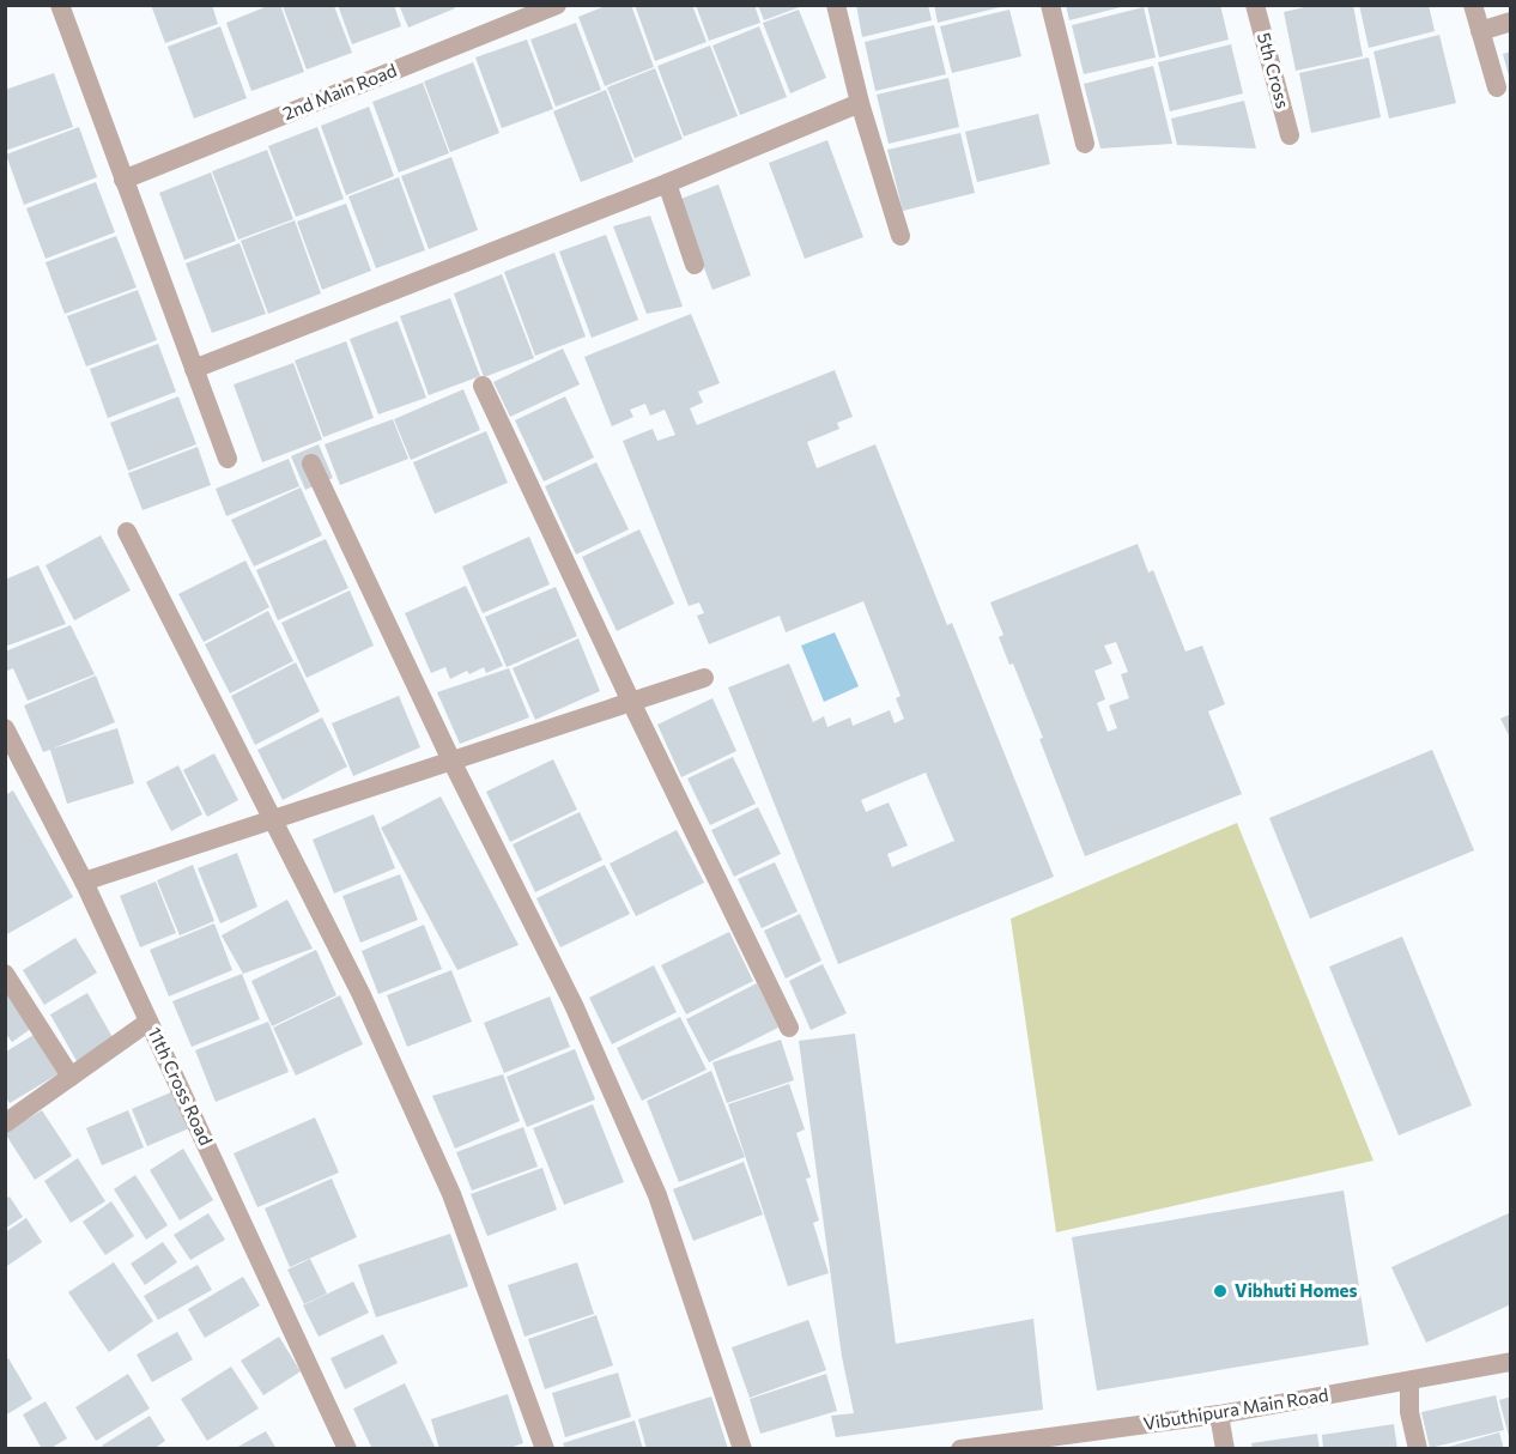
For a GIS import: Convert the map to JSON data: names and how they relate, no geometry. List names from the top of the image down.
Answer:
{
  "streets": {
    "street": [
      "5th Cross",
      "2nd Main Road",
      "11th Cross Road",
      "Vibuthipura Main Road"
    ]
  },
  "places": ["Vibhuti Homes"]
}
